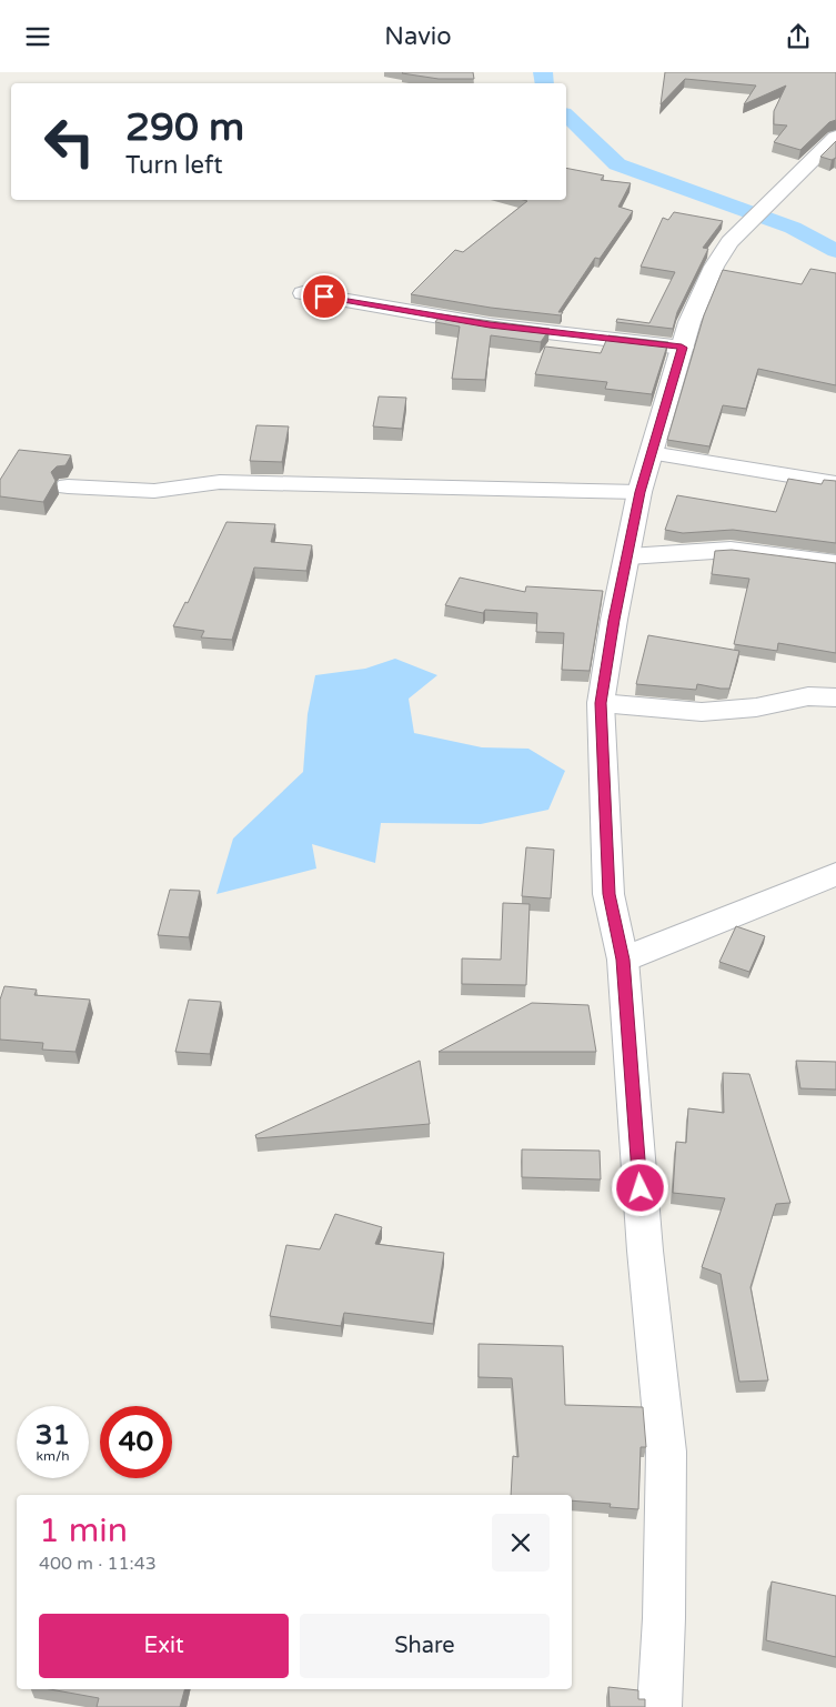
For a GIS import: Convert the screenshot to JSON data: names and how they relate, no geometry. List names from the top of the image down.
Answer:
{
  "page": {
    "header": "Navio",
    "turn": ["290 m", "Turn left"],
    "speed": "31 km/h",
    "limit": "40",
    "heading": ["1 min", "400 m · 11:43"],
    "buttons": ["Exit", "Share"]
  }
}
